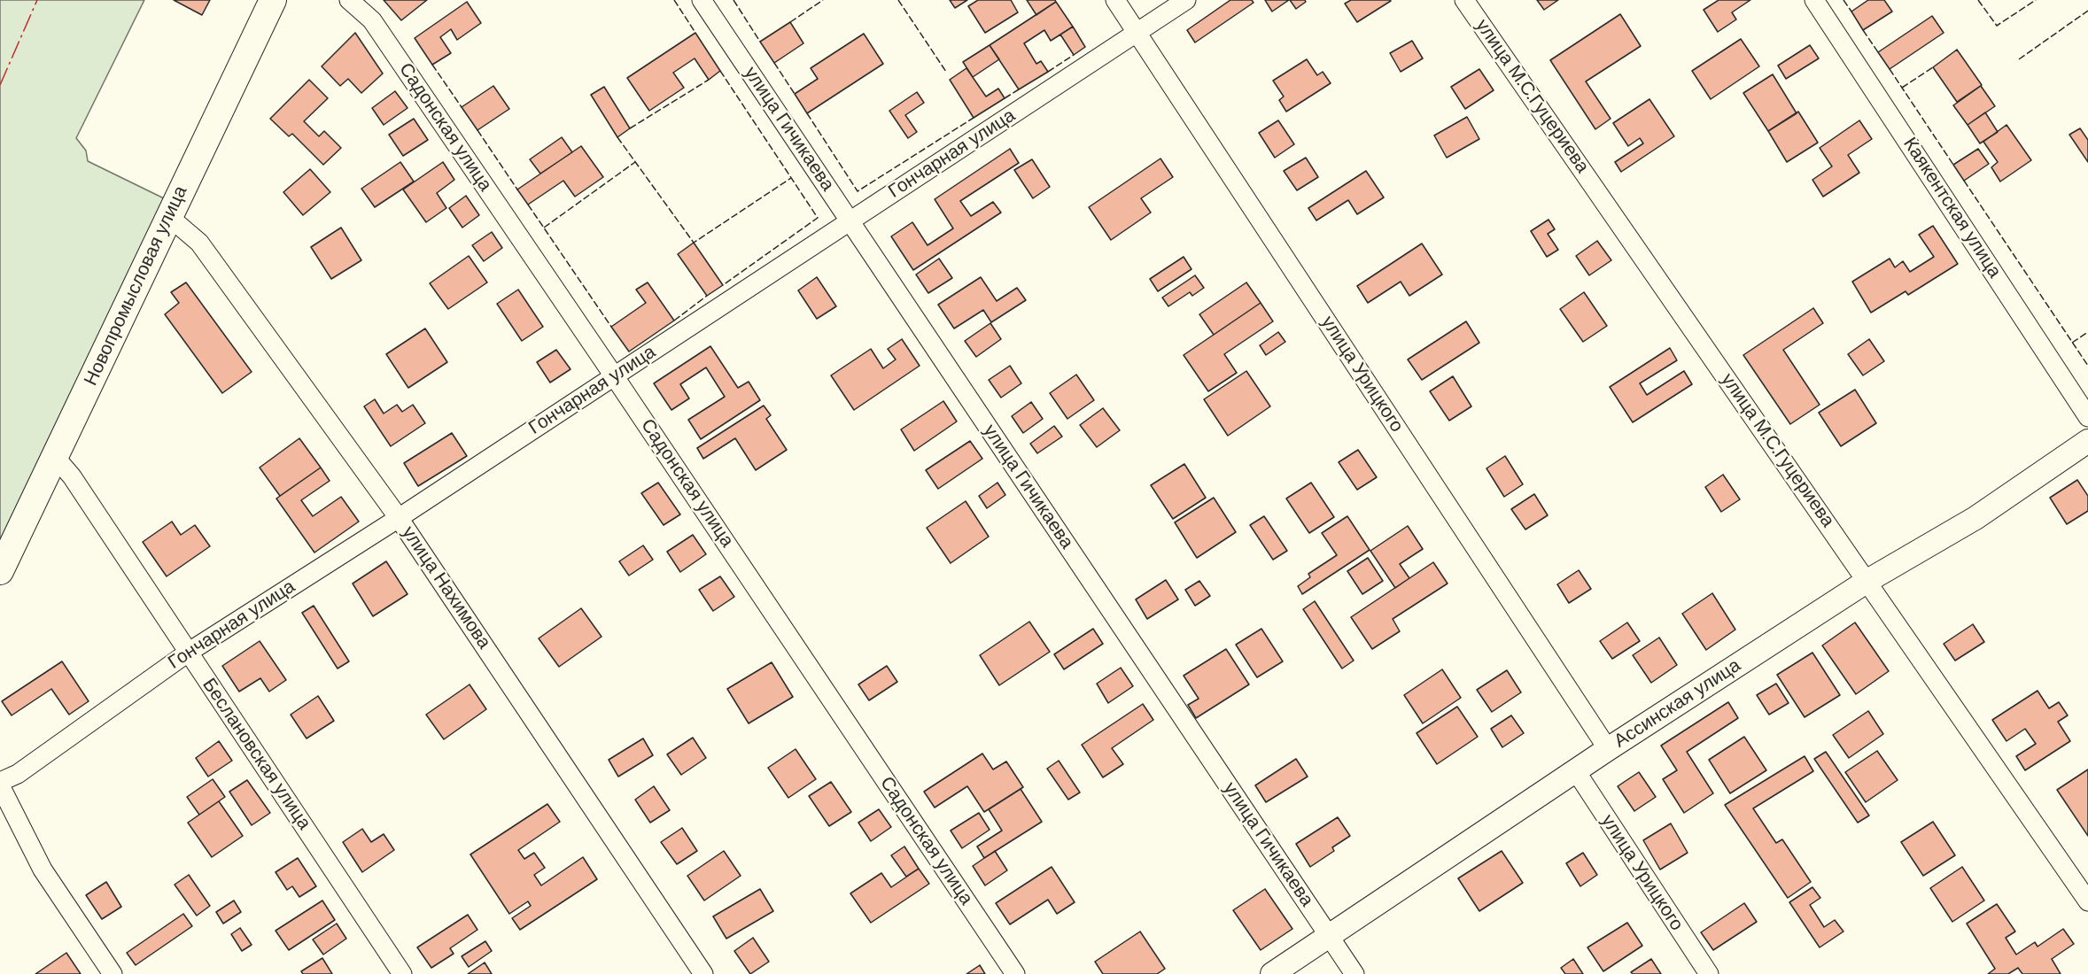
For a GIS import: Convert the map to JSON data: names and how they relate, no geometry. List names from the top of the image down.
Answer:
{
  "streets": {
    "main road": ["Новопромысловая улица"],
    "street": [
      "улица М.С.Гуцериева",
      "Садонская улица",
      "улица Гичикаева",
      "Гончарная улица",
      "Каякентская улица",
      "улица Урицкого",
      "улица Нахимова",
      "Ассинская улица",
      "Беслановская улица"
    ]
  },
  "crossings": [
    ["улица М.С.Гуцериева", "Ассинская улица"],
    ["Садонская улица", "Гончарная улица"],
    ["улица Гичикаева", "Гончарная улица"],
    ["улица Гичикаева", "Ассинская улица"],
    ["Гончарная улица", "улица Урицкого"],
    ["Гончарная улица", "улица Нахимова"],
    ["Гончарная улица", "Беслановская улица"],
    ["Новопромысловая улица", "улица Нахимова"],
    ["Новопромысловая улица", "Беслановская улица"],
    ["улица Урицкого", "Ассинская улица"]
  ]
}
